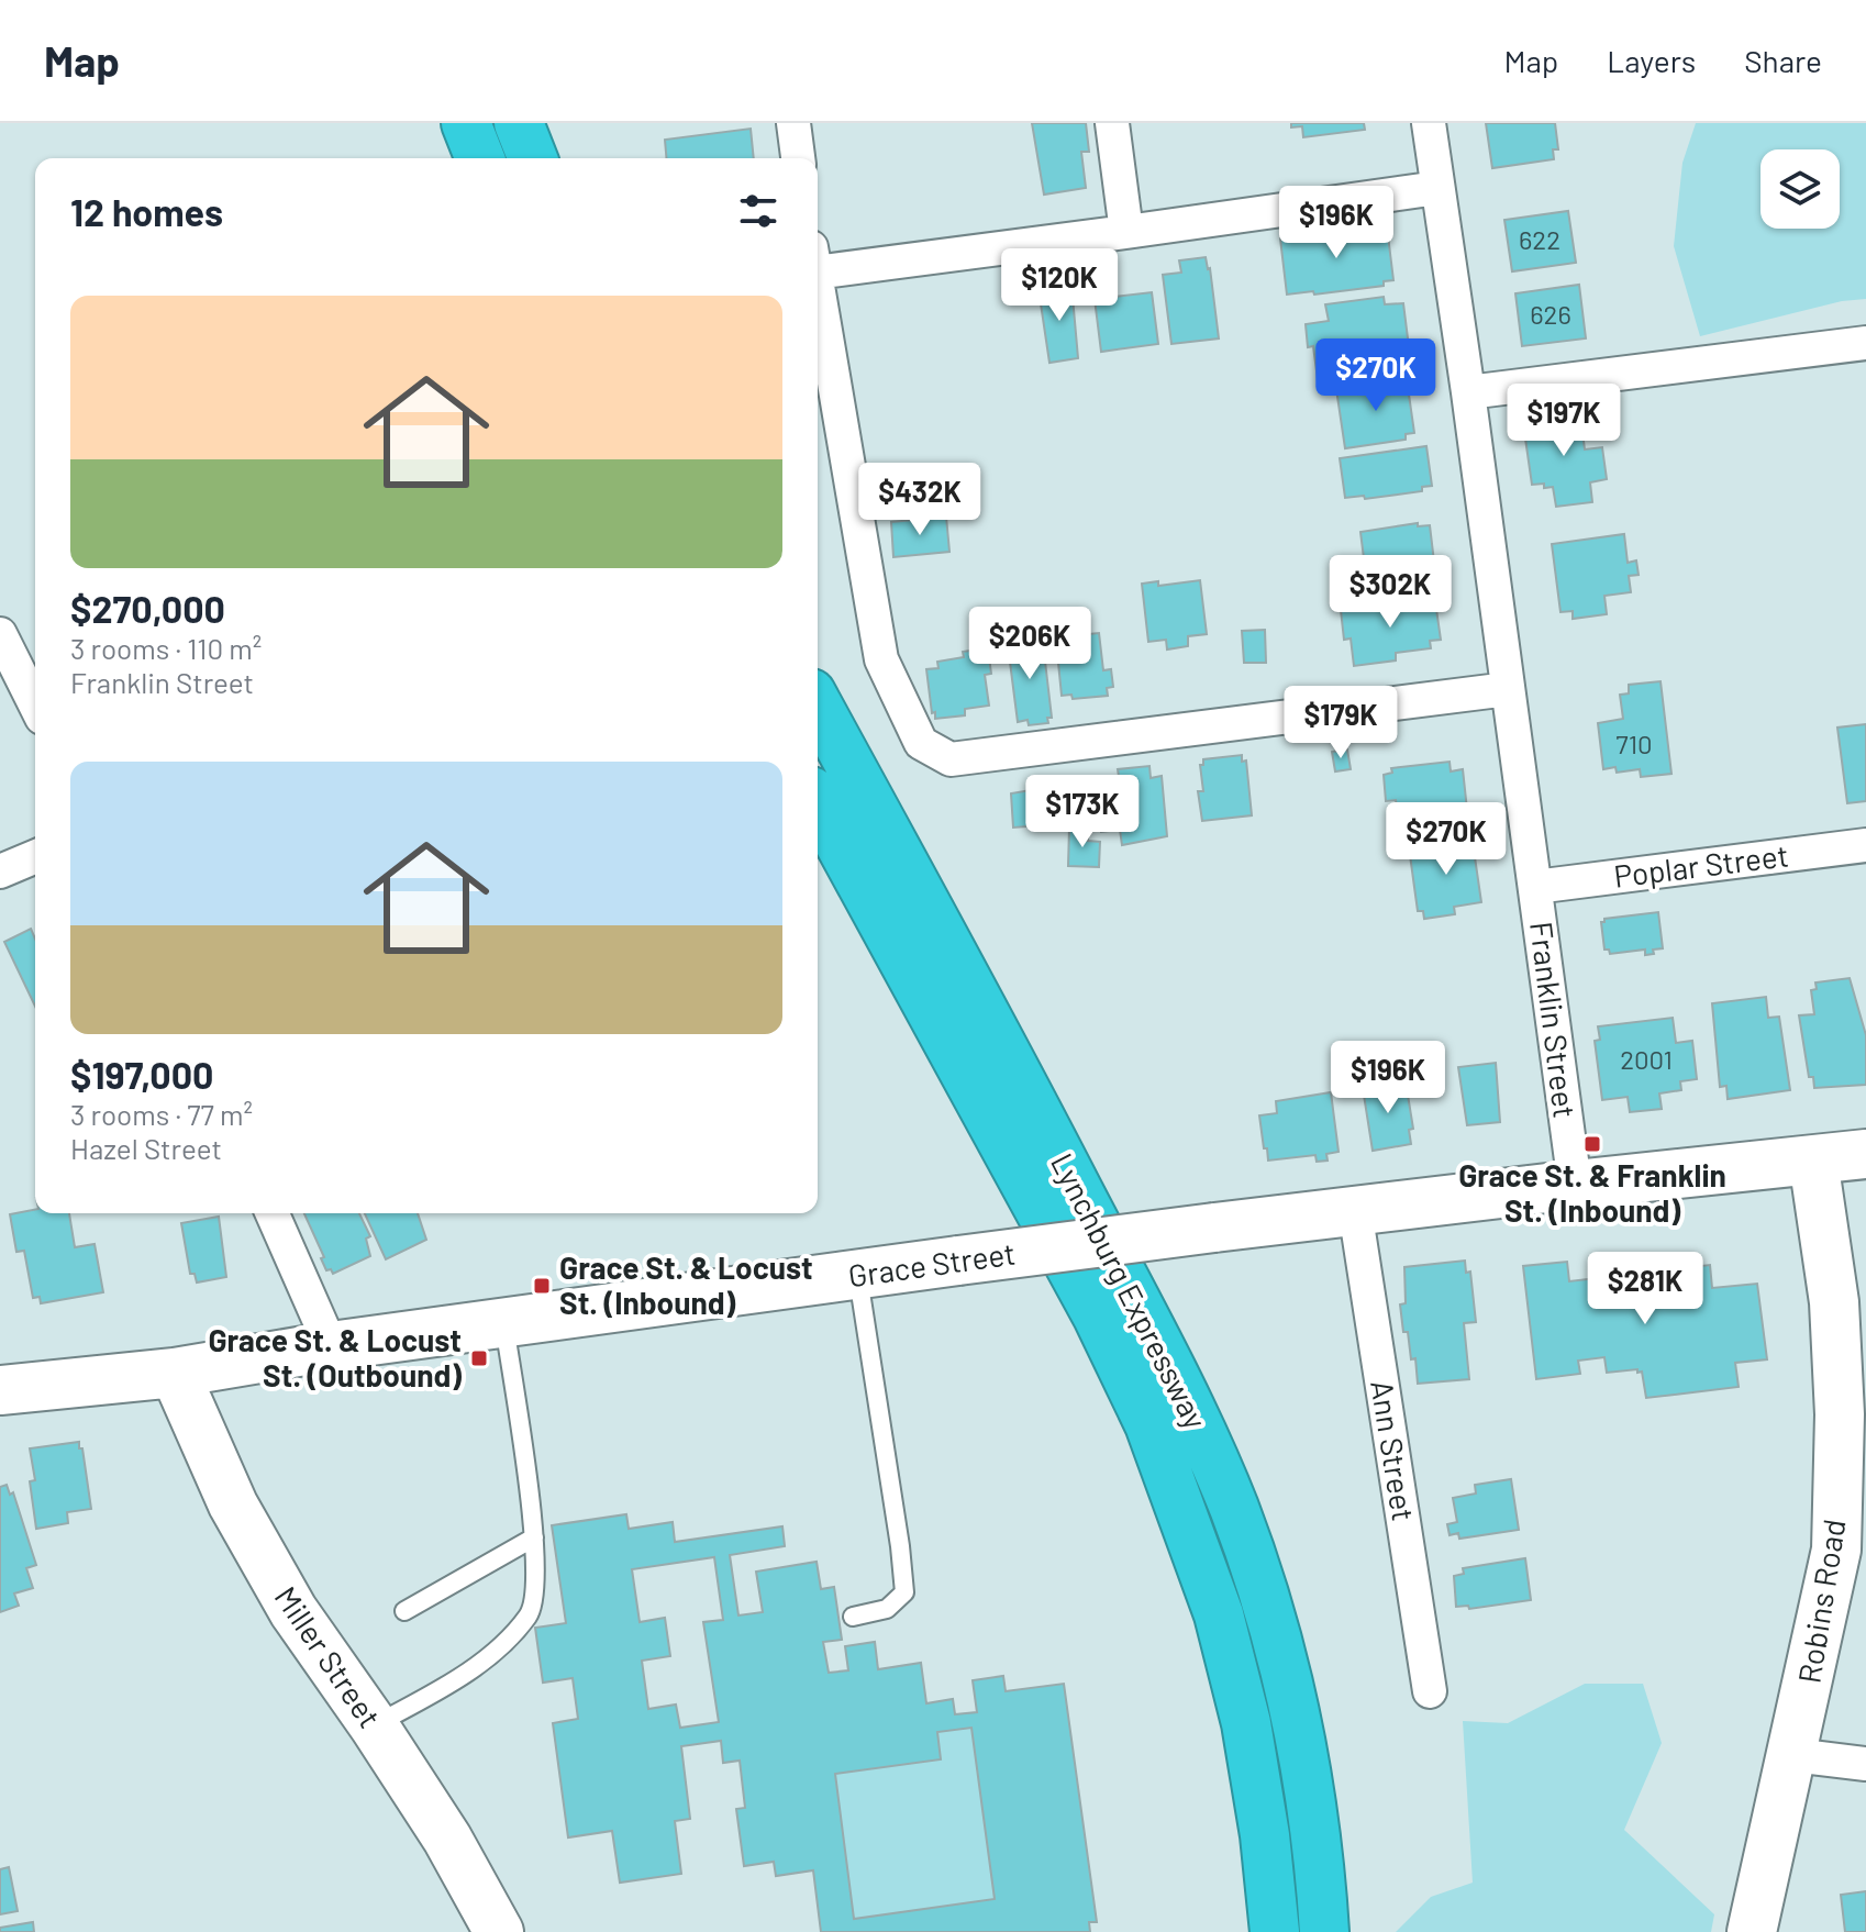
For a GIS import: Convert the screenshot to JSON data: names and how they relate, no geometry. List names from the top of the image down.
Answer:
{
  "streets": {
    "highway": ["Lynchburg Expressway"],
    "main road": ["Grace Street", "Robins Road", "Miller Street"],
    "street": ["Poplar Street", "Franklin Street", "Ann Street"]
  },
  "crossings": [
    ["Poplar Street", "Franklin Street"],
    ["Franklin Street", "Grace Street"],
    ["Grace Street", "Ann Street"],
    ["Grace Street", "Robins Road"],
    ["Grace Street", "Miller Street"]
  ],
  "places": {
    "transit": ["Grace St. & Franklin St. (Inbound)", "Grace St. & Locust St. (Inbound)", "Grace St. & Locust St. (Outbound)"]
  },
  "house_numbers": [
    "622",
    "626",
    "710",
    "2001"
  ],
  "page": {
    "header": "Map",
    "nav": ["Map", "Layers", "Share"],
    "heading": "12 homes",
    "price": [
      "$196K",
      "$120K",
      "$270K",
      "$197K",
      "$432K",
      "$302K",
      "$206K",
      "$179K",
      "$173K",
      "$270K",
      "$196K",
      "$281K"
    ],
    "list": [
      {
        "name": "$270,000",
        "note": "3 rooms · 110 m² · Franklin Street"
      },
      {
        "name": "$197,000",
        "note": "3 rooms · 77 m² · Hazel Street"
      }
    ]
  }
}
